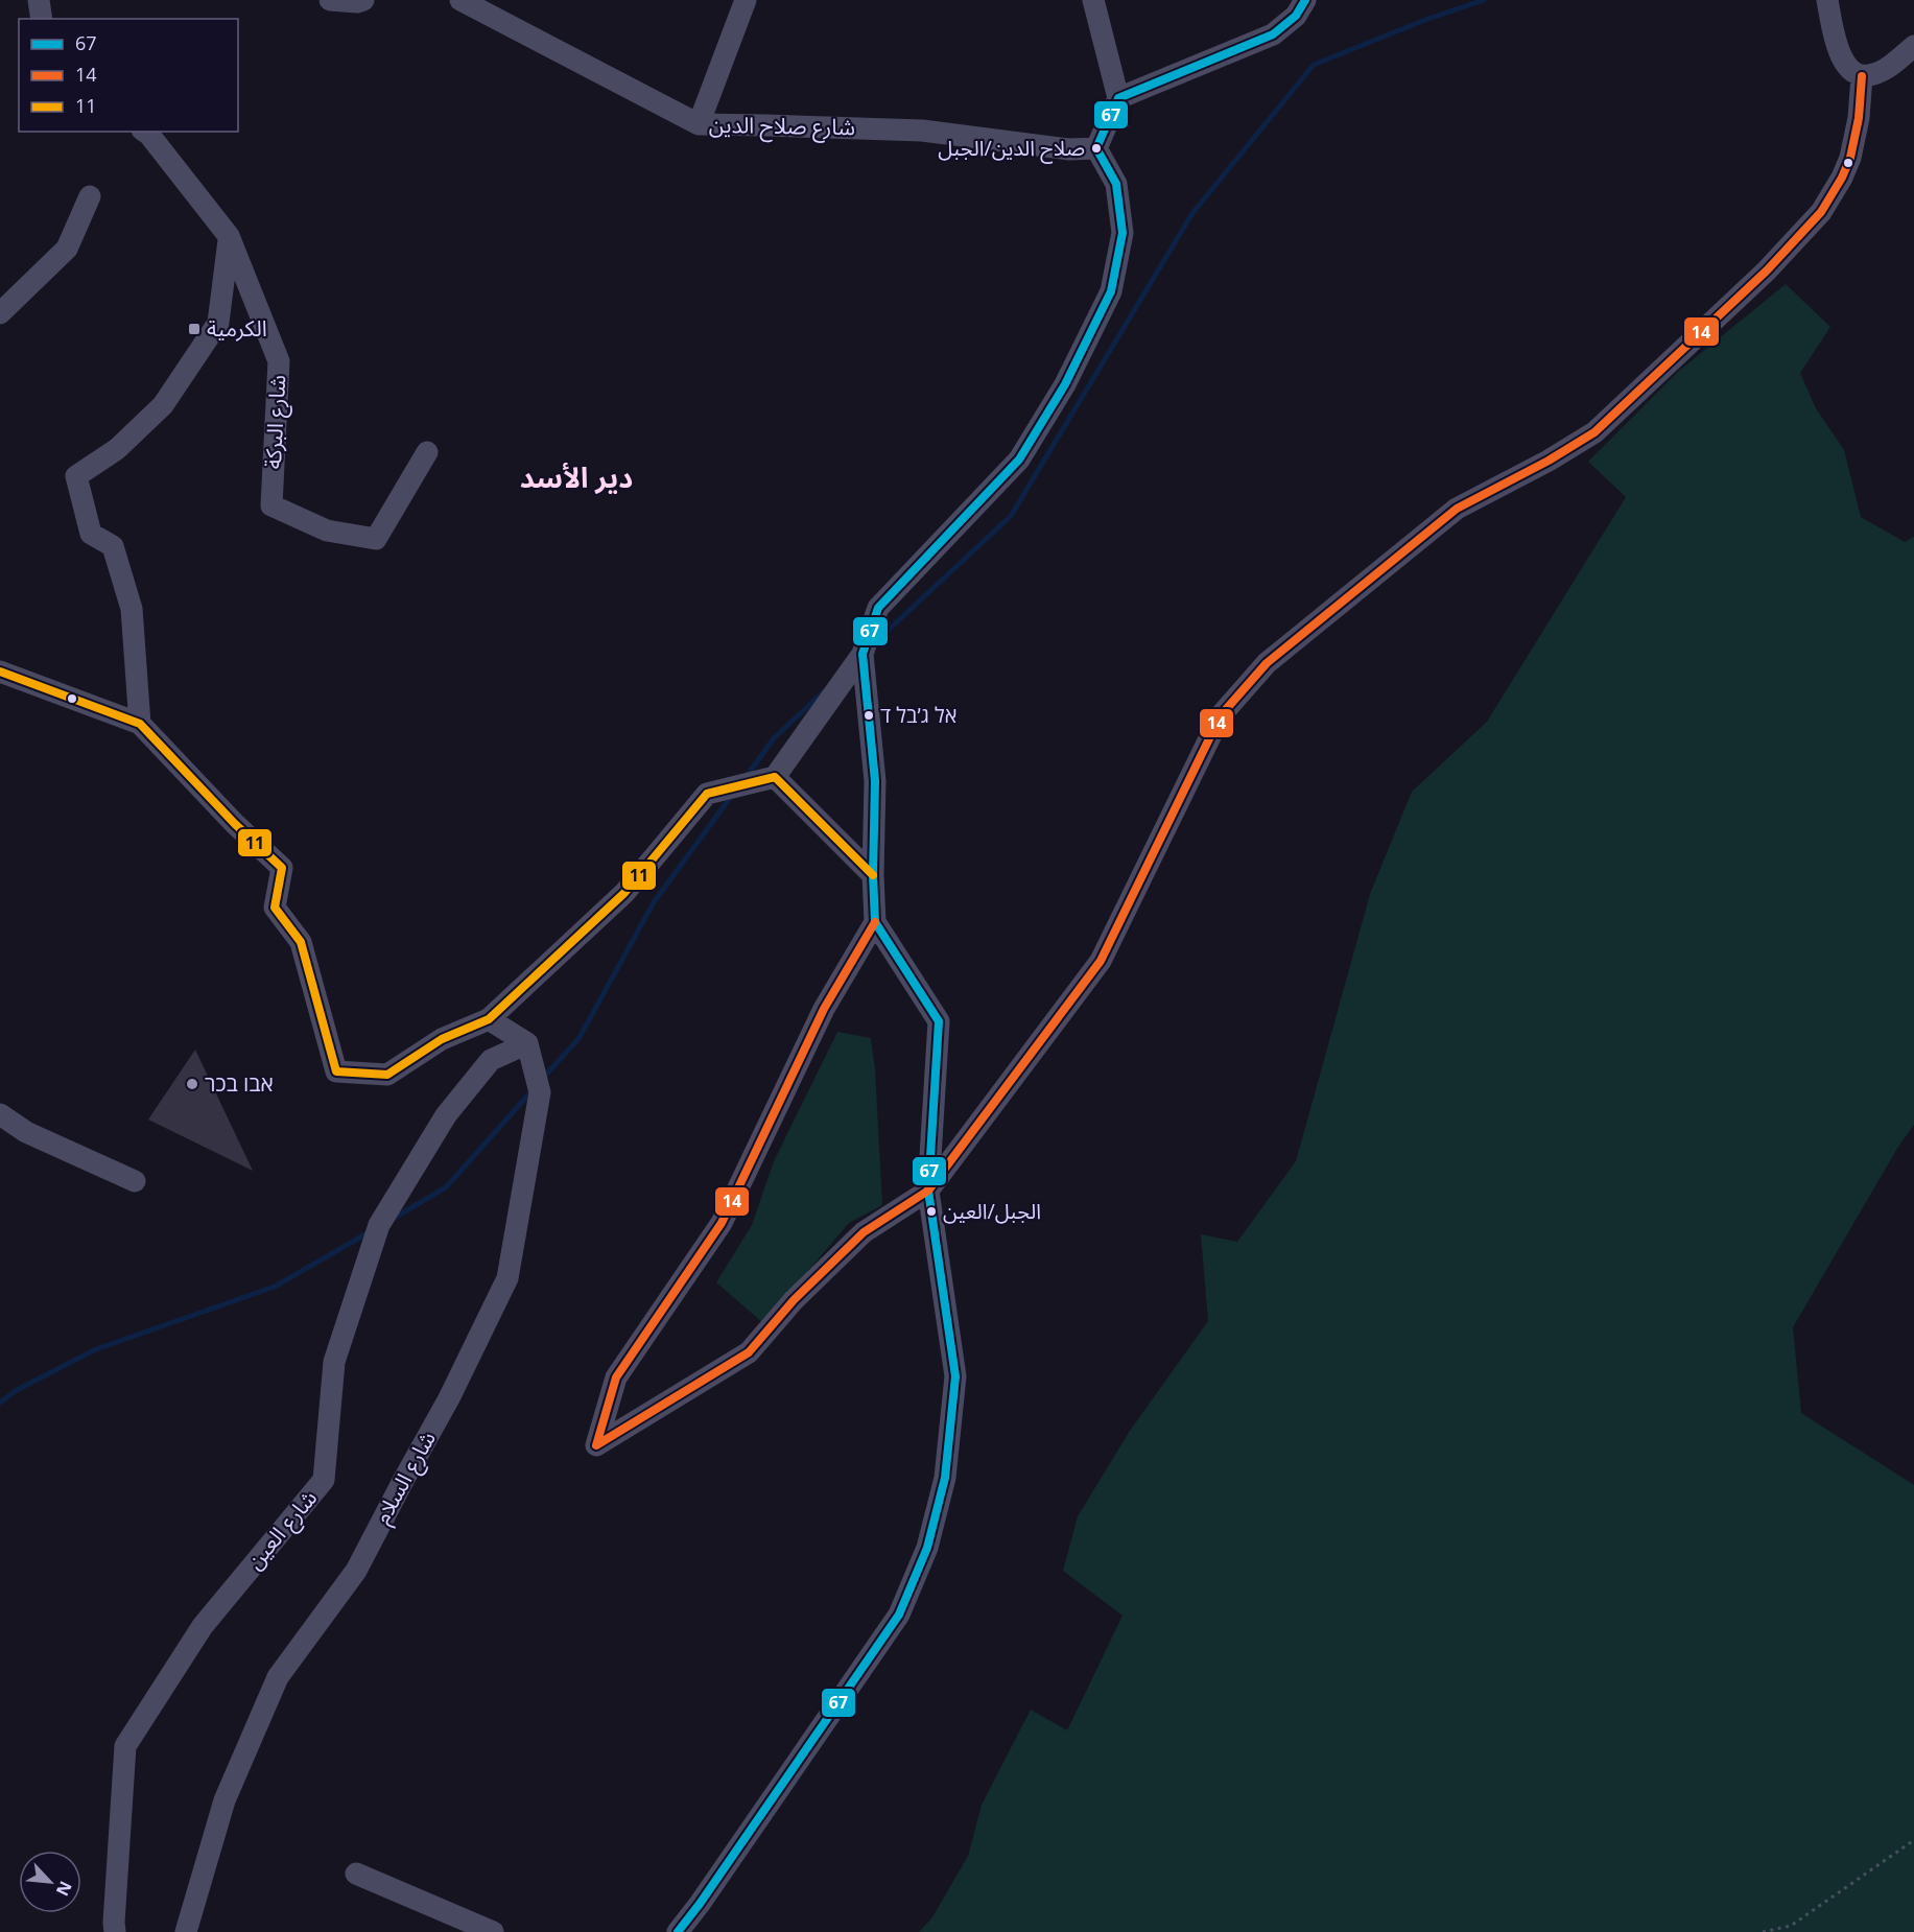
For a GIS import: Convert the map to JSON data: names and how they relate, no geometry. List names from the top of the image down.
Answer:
{
  "streets": {
    "street": [
      "شارع صلاح الدين",
      "شارع البركة",
      "شارع السلام",
      "شارع العين"
    ]
  },
  "crossings": [
    ["شارع السلام", "شارع العين"]
  ],
  "districts": ["دير الأسد"],
  "places": {
    "other": [
      "صلاح الدين/الجبل",
      "אל ג׳בל ד",
      "אבו בכר",
      "الجبل/العين"
    ],
    "transit": ["الكرمية"]
  },
  "lines": ["transit line 67", "transit line 14", "transit line 11"],
  "legend": ["67", "14", "11"],
  "north": "bottom right"
}
